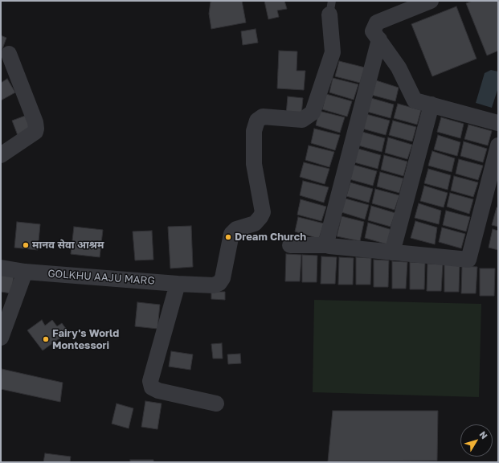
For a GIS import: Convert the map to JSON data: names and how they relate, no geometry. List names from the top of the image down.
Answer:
{
  "streets": {
    "street": ["GOLKHU AAJU MARG"]
  },
  "places": ["Dream Church", "मानव सेवा आश्रम", "Fairy's World Montessori"],
  "north": "top right"
}
